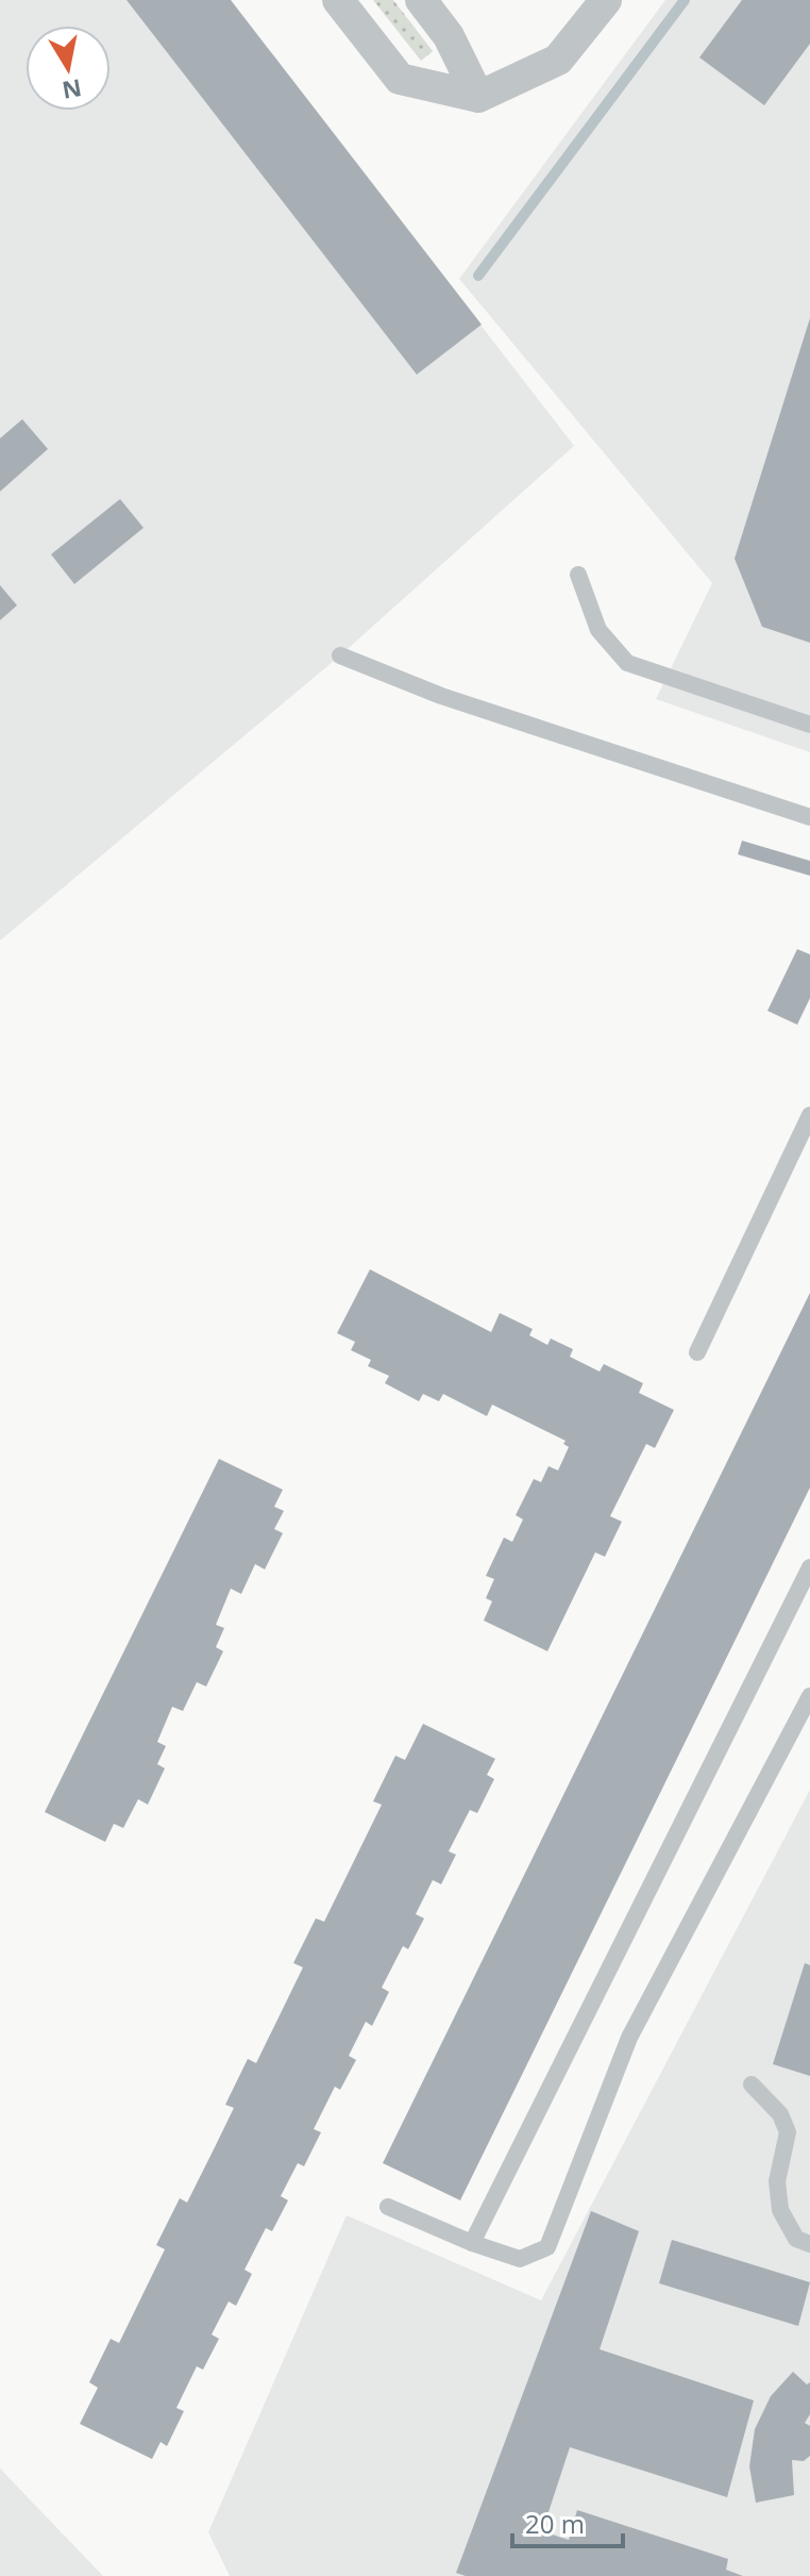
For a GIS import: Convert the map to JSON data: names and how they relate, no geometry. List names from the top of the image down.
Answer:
{
  "scale_bar": "20 m",
  "north": "bottom"
}
